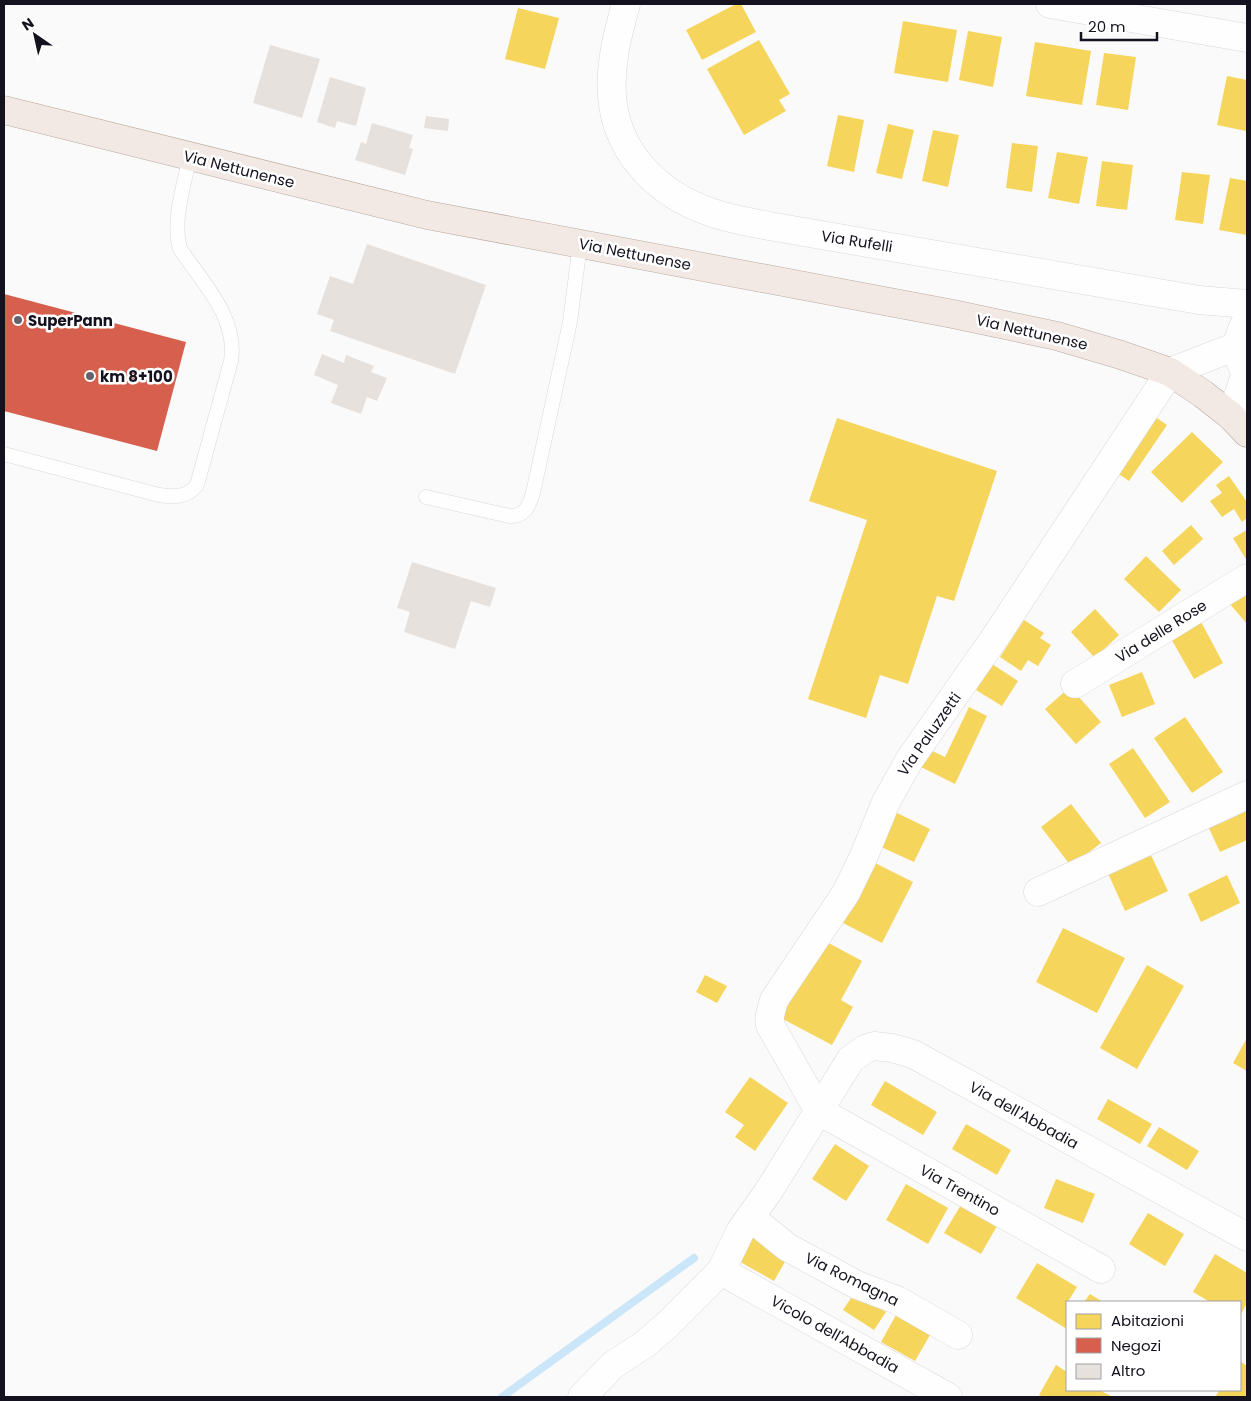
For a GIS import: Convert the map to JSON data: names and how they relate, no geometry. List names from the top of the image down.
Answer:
{
  "streets": {
    "main road": ["Via Nettunense"],
    "street": [
      "Via Rufelli",
      "Via delle Rose",
      "Via Paluzzetti",
      "Via dell'Abbadia",
      "Via Trentino",
      "Via Romagna",
      "Vicolo dell'Abbadia"
    ]
  },
  "crossings": [
    ["Via Nettunense", "Via Paluzzetti"],
    ["Via Paluzzetti", "Via dell'Abbadia"],
    ["Via Paluzzetti", "Via Trentino"],
    ["Via dell'Abbadia", "Via Trentino"]
  ],
  "places": ["SuperPann", "km 8+100"],
  "legend": ["Abitazioni", "Negozi", "Altro"],
  "scale_bar": "20 m",
  "north": "top left"
}
